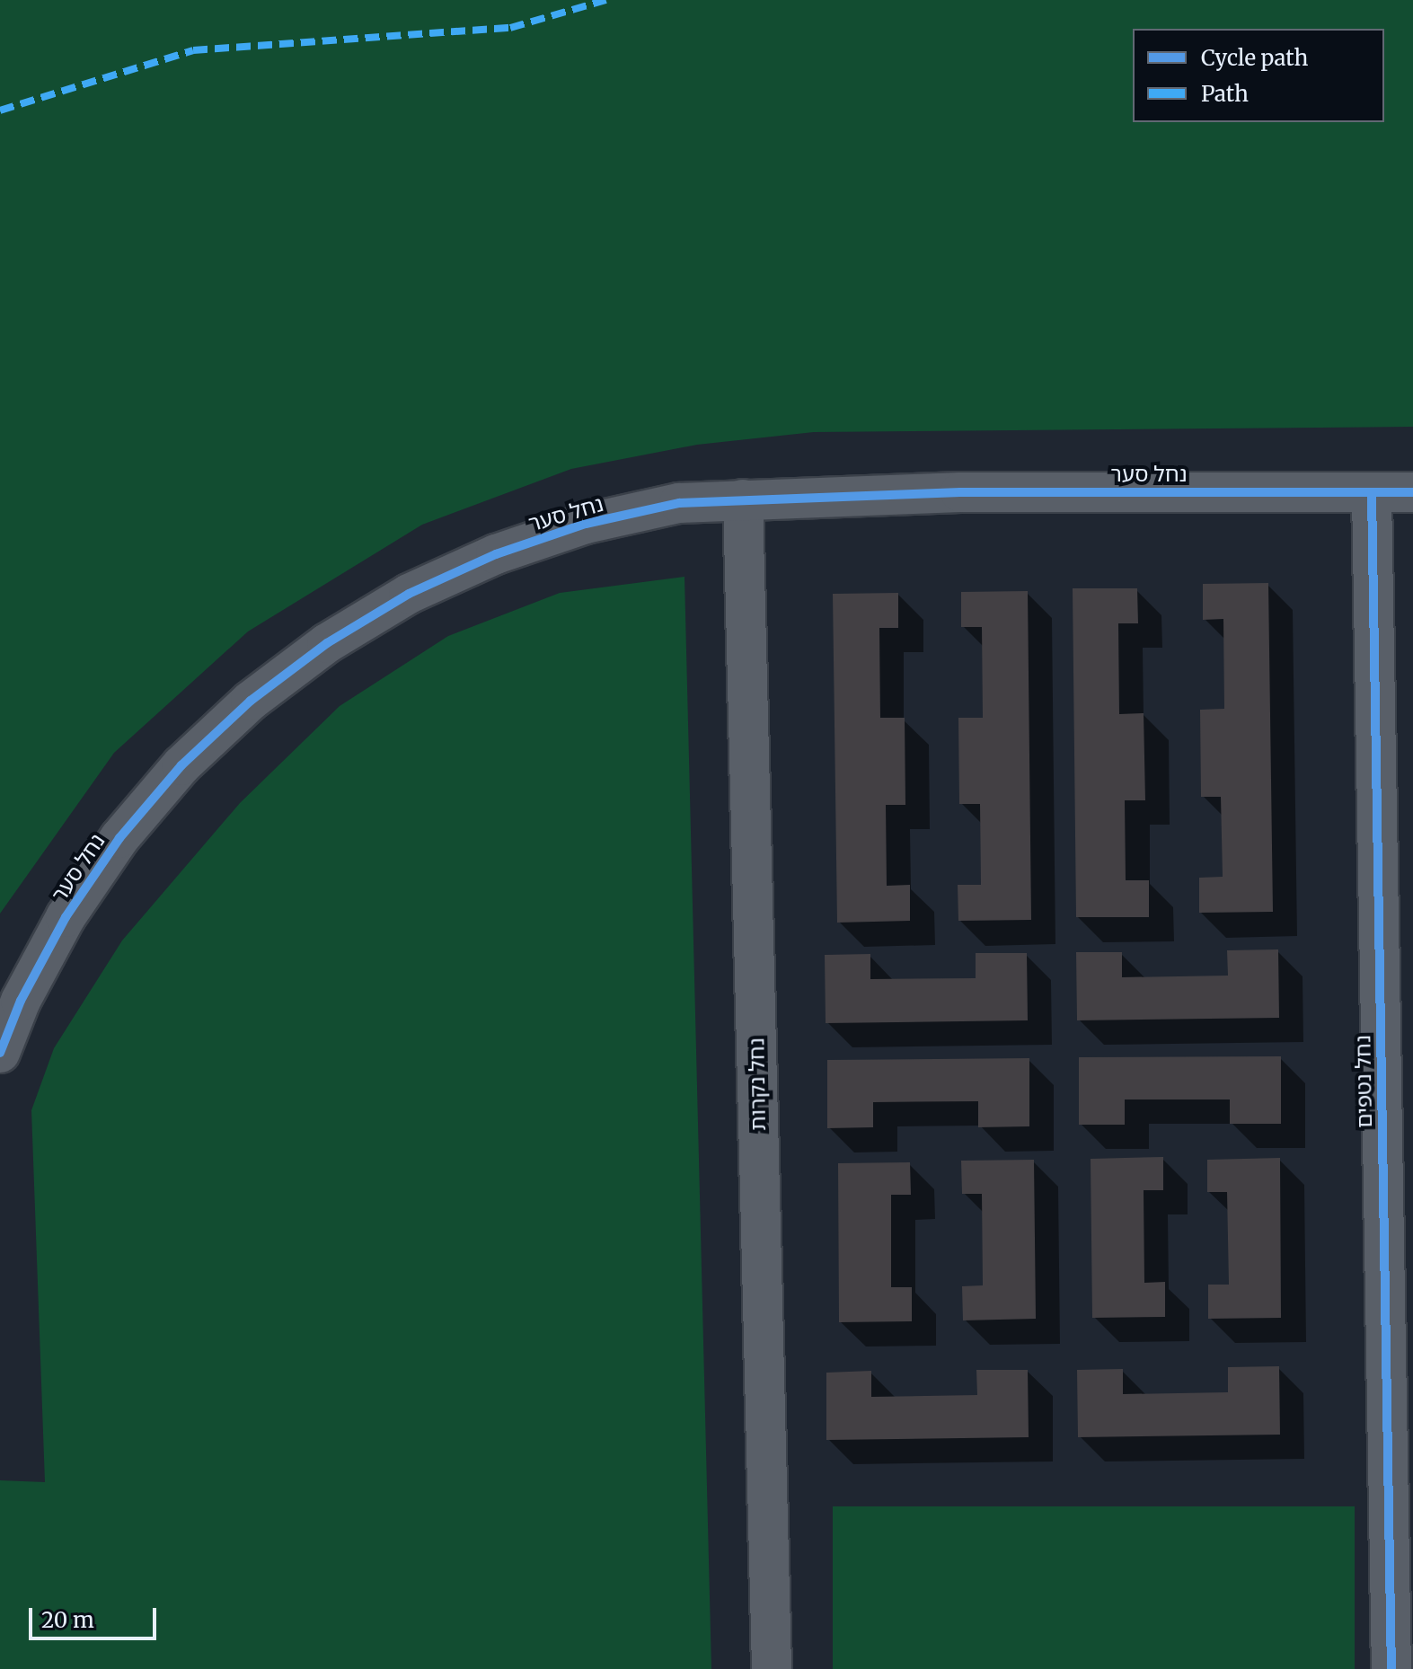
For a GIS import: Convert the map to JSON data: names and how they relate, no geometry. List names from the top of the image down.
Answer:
{
  "streets": {
    "street": ["נחל סער", "נחל נטפים", "נחל נקרות"]
  },
  "crossings": [
    ["נחל סער", "נחל נטפים"],
    ["נחל סער", "נחל נקרות"]
  ],
  "legend": ["Cycle path", "Path"],
  "scale_bar": "20 m"
}
